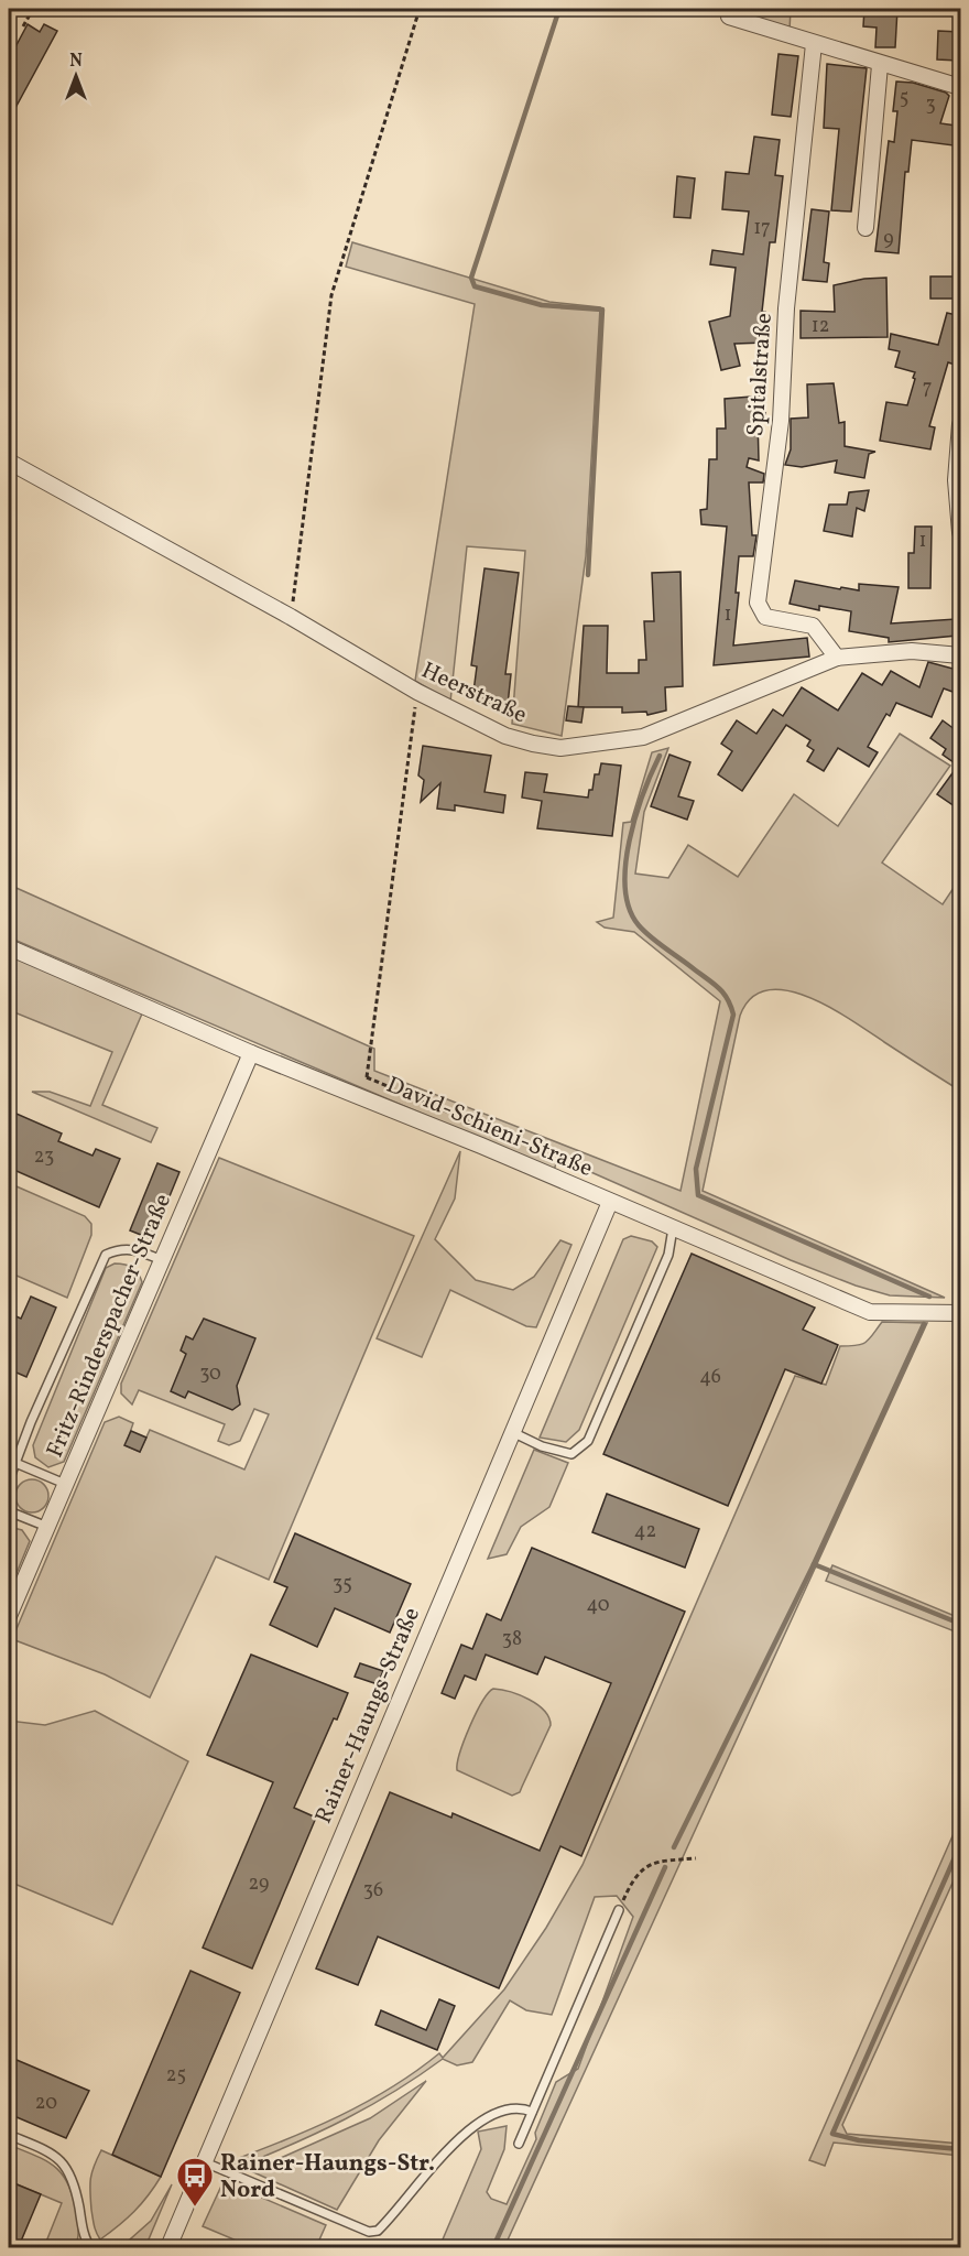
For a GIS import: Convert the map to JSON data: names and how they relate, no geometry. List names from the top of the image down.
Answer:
{
  "streets": {
    "street": [
      "Spitalstraße",
      "Heerstraße",
      "David-Schieni-Straße",
      "Fritz-Rinderspacher-Straße",
      "Rainer-Haungs-Straße"
    ]
  },
  "crossings": [
    ["Spitalstraße", "Heerstraße"],
    ["David-Schieni-Straße", "Fritz-Rinderspacher-Straße"],
    ["David-Schieni-Straße", "Rainer-Haungs-Straße"]
  ],
  "places": {
    "bus stop": ["Rainer-Haungs-Str. Nord"]
  },
  "house_numbers": [
    "5",
    "3",
    "17",
    "9",
    "12",
    "7",
    "1",
    "1",
    "23",
    "30",
    "46",
    "42",
    "35",
    "40",
    "38",
    "29",
    "36",
    "25",
    "20"
  ],
  "north": "top"
}
